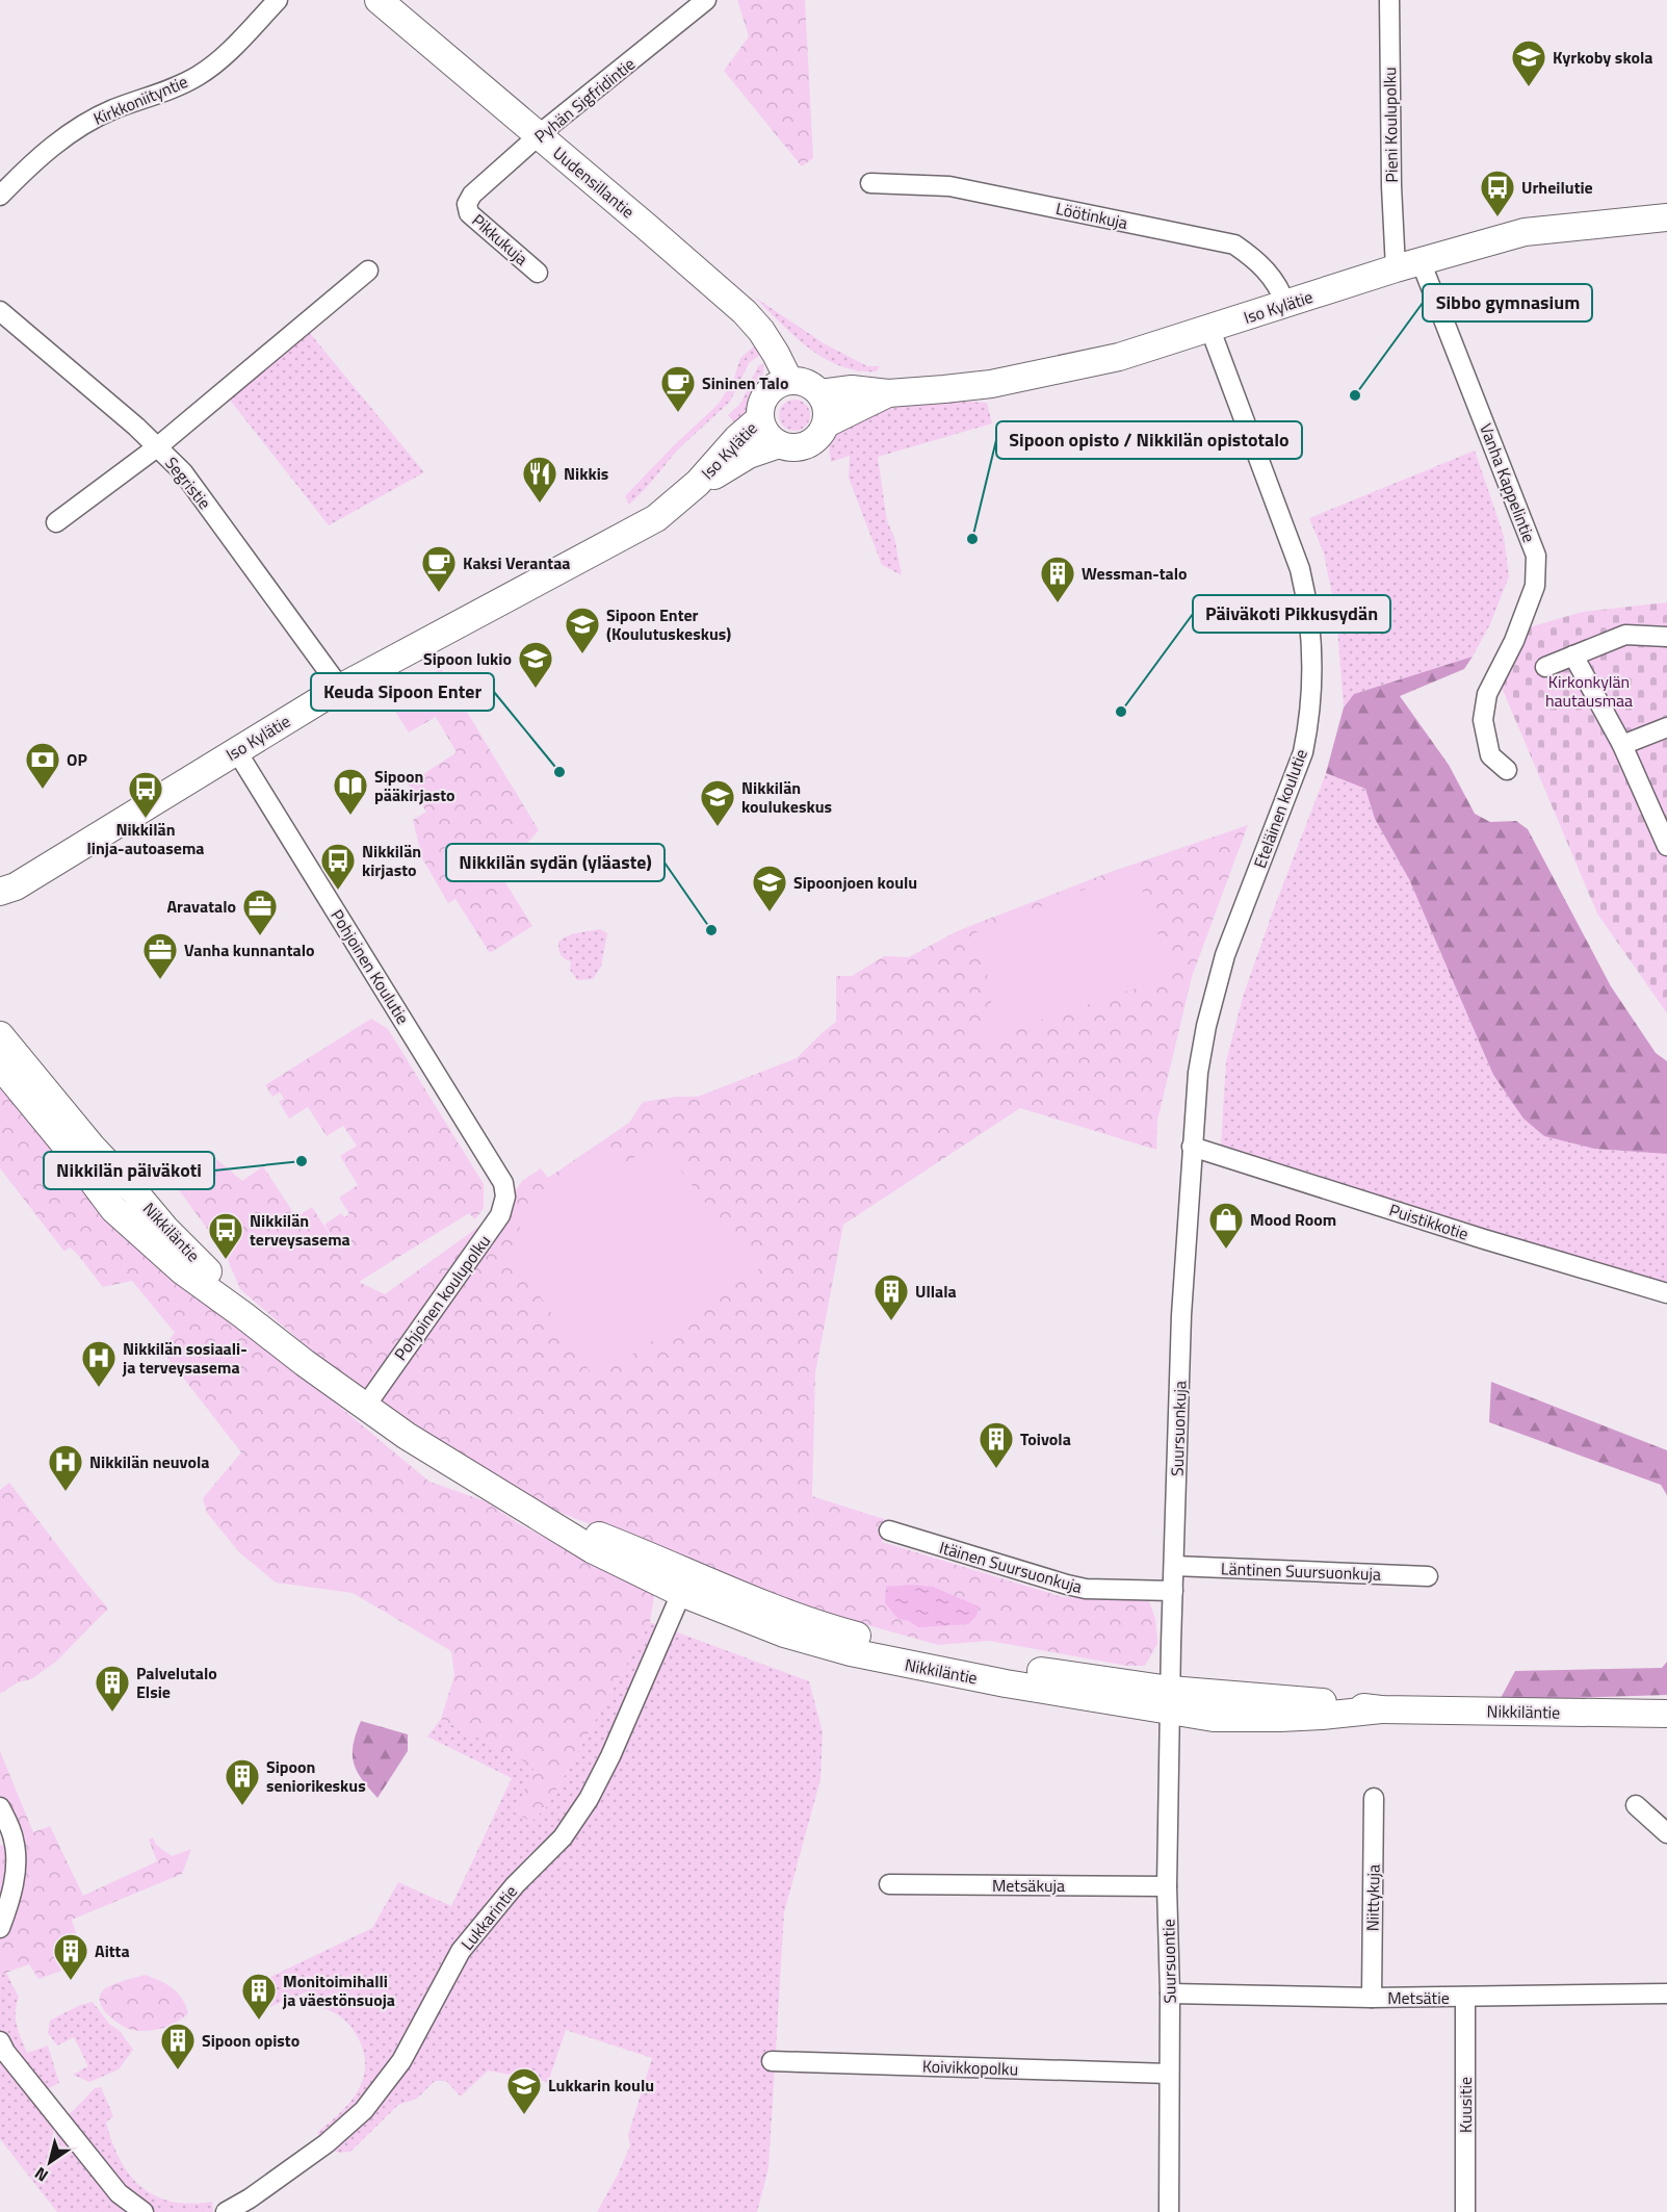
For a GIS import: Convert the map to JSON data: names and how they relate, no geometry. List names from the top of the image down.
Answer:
{
  "streets": {
    "street": [
      "Kirkkoniityntie",
      "Pyhän Sigfridintie",
      "Pieni Koulupolku",
      "Uudensillantie",
      "Löötinkuja",
      "Pikkukuja",
      "Iso Kylätie",
      "Segristie",
      "Vanha Kappelintie",
      "Eteläinen koulutie",
      "Pohjoinen Koulutie",
      "Puistikkotie",
      "Nikkiläntie",
      "Pohjoinen koulupolku",
      "Suursuonkuja",
      "Itäinen Suursuonkuja",
      "Läntinen Suursuonkuja",
      "Metsäkuja",
      "Niittykuja",
      "Lukkarintie",
      "Suursuontie",
      "Metsätie",
      "Koivikkopolku",
      "Kuusitie"
    ]
  },
  "crossings": [
    ["Pyhän Sigfridintie", "Uudensillantie"],
    ["Pyhän Sigfridintie", "Pikkukuja"],
    ["Pieni Koulupolku", "Iso Kylätie"],
    ["Uudensillantie", "Iso Kylätie"],
    ["Löötinkuja", "Iso Kylätie"],
    ["Iso Kylätie", "Segristie"],
    ["Iso Kylätie", "Vanha Kappelintie"],
    ["Iso Kylätie", "Eteläinen koulutie"],
    ["Iso Kylätie", "Pohjoinen Koulutie"],
    ["Eteläinen koulutie", "Puistikkotie"],
    ["Eteläinen koulutie", "Suursuonkuja"],
    ["Pohjoinen Koulutie", "Pohjoinen koulupolku"],
    ["Puistikkotie", "Suursuonkuja"],
    ["Nikkiläntie", "Pohjoinen koulupolku"],
    ["Nikkiläntie", "Suursuonkuja"],
    ["Nikkiläntie", "Lukkarintie"],
    ["Nikkiläntie", "Suursuontie"],
    ["Suursuonkuja", "Itäinen Suursuonkuja"],
    ["Suursuonkuja", "Läntinen Suursuonkuja"],
    ["Suursuonkuja", "Suursuontie"],
    ["Metsäkuja", "Suursuontie"],
    ["Niittykuja", "Metsätie"],
    ["Suursuontie", "Metsätie"],
    ["Suursuontie", "Koivikkopolku"],
    ["Metsätie", "Kuusitie"]
  ],
  "parks": ["Kirkonkylän hautausmaa"],
  "places": {
    "school or university": [
      "Kyrkoby skola",
      "Sipoon Enter (Koulutuskeskus)",
      "Sipoon lukio",
      "Nikkilän koulukeskus",
      "Sipoonjoen koulu",
      "Lukkarin koulu"
    ],
    "bus stop": [
      "Urheilutie",
      "Nikkilän linja-autoasema",
      "Nikkilän kirjasto",
      "Nikkilän terveysasema"
    ],
    "other": [
      "Sibbo gymnasium",
      "Sipoon opisto / Nikkilän opistotalo",
      "Päiväkoti Pikkusydän",
      "Keuda Sipoon Enter",
      "Nikkilän sydän (yläaste)",
      "Nikkilän päiväkoti"
    ],
    "cafe": ["Sininen Talo", "Kaksi Verantaa"],
    "restaurant": ["Nikkis"],
    "building": [
      "Wessman-talo",
      "Ullala",
      "Toivola",
      "Palvelutalo Elsie",
      "Sipoon seniorikeskus",
      "Aitta",
      "Monitoimihalli ja väestönsuoja",
      "Sipoon opisto"
    ],
    "bank": ["OP"],
    "library": ["Sipoon pääkirjasto"],
    "office": ["Aravatalo", "Vanha kunnantalo"],
    "shop": ["Mood Room"],
    "hospital": ["Nikkilän sosiaali- ja terveysasema", "Nikkilän neuvola"]
  },
  "north": "bottom left"
}
